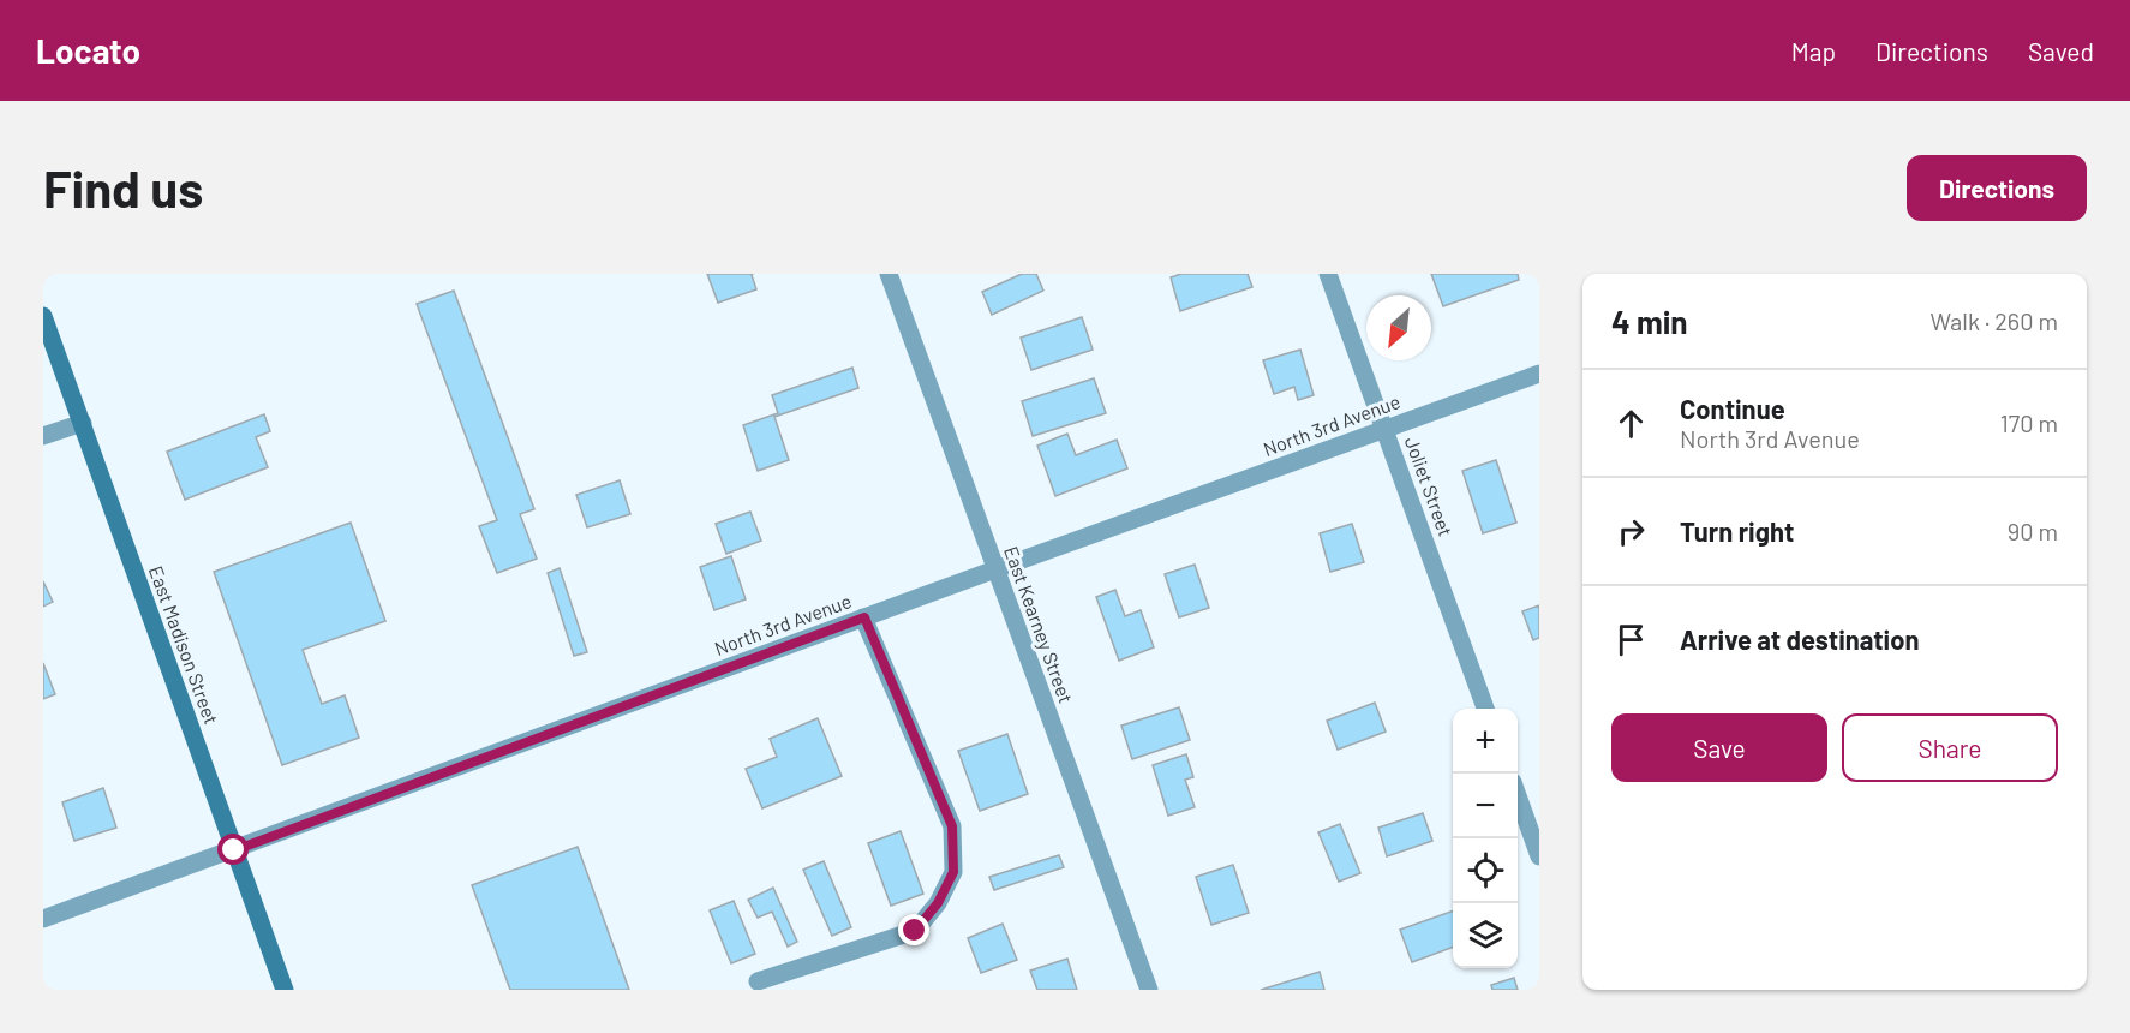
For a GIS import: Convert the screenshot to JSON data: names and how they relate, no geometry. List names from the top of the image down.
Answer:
{
  "streets": {
    "main road": ["East Madison Street"],
    "street": ["North 3rd Avenue", "Joliet Street", "East Kearney Street"]
  },
  "crossings": [
    ["North 3rd Avenue", "Joliet Street"],
    ["North 3rd Avenue", "East Kearney Street"],
    ["North 3rd Avenue", "East Madison Street"]
  ],
  "north": "bottom left",
  "page": {
    "header": "Locato",
    "nav": ["Map", "Directions", "Saved"],
    "buttons": [
      "Directions",
      ["Save", "Share"]
    ],
    "title": "Find us",
    "heading": ["4 min", "Walk · 260 m"],
    "list": [
      ["Continue", "North 3rd Avenue", "170 m"],
      ["Turn right", "90 m"],
      "Arrive at destination"
    ],
    "map_buttons": ["+", "−"]
  }
}
